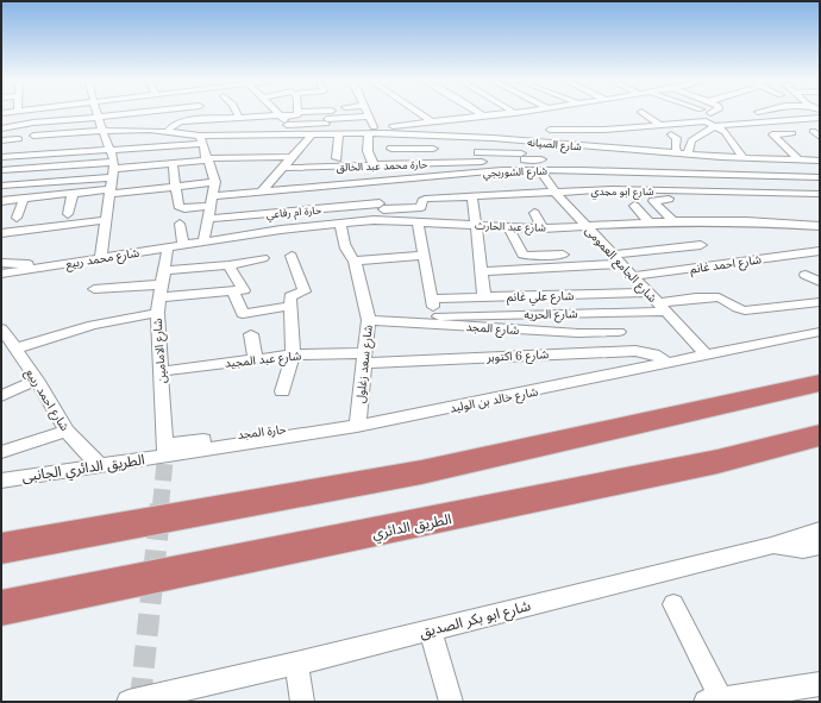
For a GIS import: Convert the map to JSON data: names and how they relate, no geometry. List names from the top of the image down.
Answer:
{
  "streets": {
    "highway": ["الطريق الدائري"],
    "street": [
      "شارع الصيانه",
      "حارة محمد عبد الخالق",
      "شارع الشوربجي",
      "شارع ابو مجدي",
      "حارة ام رفاعي",
      "شارع عبد الحارث",
      "شارع محمد ربيع",
      "شارع الجامع العمومى",
      "شارع احمد غانم",
      "شارع علي غانم",
      "شارع الحريه",
      "شارع المجد",
      "شارع الامامين",
      "شارع 6 اكتوبر",
      "شارع عبد المجيد",
      "شارع سعد زغلول",
      "شارع احمد ربيع",
      "شارع خالد بن الوليد",
      "حارة المجد",
      "الطريق الدائري الجانبى",
      "شارع ابو بكر الصديق"
    ]
  },
  "crossings": [
    ["شارع الصيانه", "شارع الشوربجي"],
    ["شارع الصيانه", "شارع الجامع العمومى"],
    ["حارة محمد عبد الخالق", "شارع الشوربجي"],
    ["حارة محمد عبد الخالق", "شارع الجامع العمومى"],
    ["شارع الشوربجي", "شارع ابو مجدي"],
    ["شارع الشوربجي", "حارة ام رفاعي"],
    ["شارع الشوربجي", "شارع الجامع العمومى"],
    ["شارع ابو مجدي", "حارة ام رفاعي"],
    ["شارع ابو مجدي", "شارع الجامع العمومى"],
    ["شارع عبد الحارث", "شارع محمد ربيع"],
    ["شارع عبد الحارث", "شارع الجامع العمومى"],
    ["شارع عبد الحارث", "شارع سعد زغلول"],
    ["شارع محمد ربيع", "شارع الامامين"],
    ["شارع الجامع العمومى", "شارع احمد غانم"],
    ["شارع الجامع العمومى", "شارع علي غانم"],
    ["شارع الجامع العمومى", "شارع الحريه"],
    ["شارع الجامع العمومى", "شارع خالد بن الوليد"],
    ["شارع الحريه", "شارع المجد"],
    ["شارع المجد", "شارع سعد زغلول"],
    ["شارع الامامين", "شارع عبد المجيد"],
    ["شارع الامامين", "حارة المجد"],
    ["شارع الامامين", "الطريق الدائري الجانبى"],
    ["شارع 6 اكتوبر", "شارع عبد المجيد"],
    ["شارع 6 اكتوبر", "شارع سعد زغلول"],
    ["شارع 6 اكتوبر", "شارع خالد بن الوليد"],
    ["شارع عبد المجيد", "شارع سعد زغلول"],
    ["شارع سعد زغلول", "شارع خالد بن الوليد"],
    ["شارع سعد زغلول", "حارة المجد"],
    ["شارع احمد ربيع", "الطريق الدائري الجانبى"],
    ["شارع خالد بن الوليد", "حارة المجد"],
    ["حارة المجد", "الطريق الدائري الجانبى"]
  ]
}
